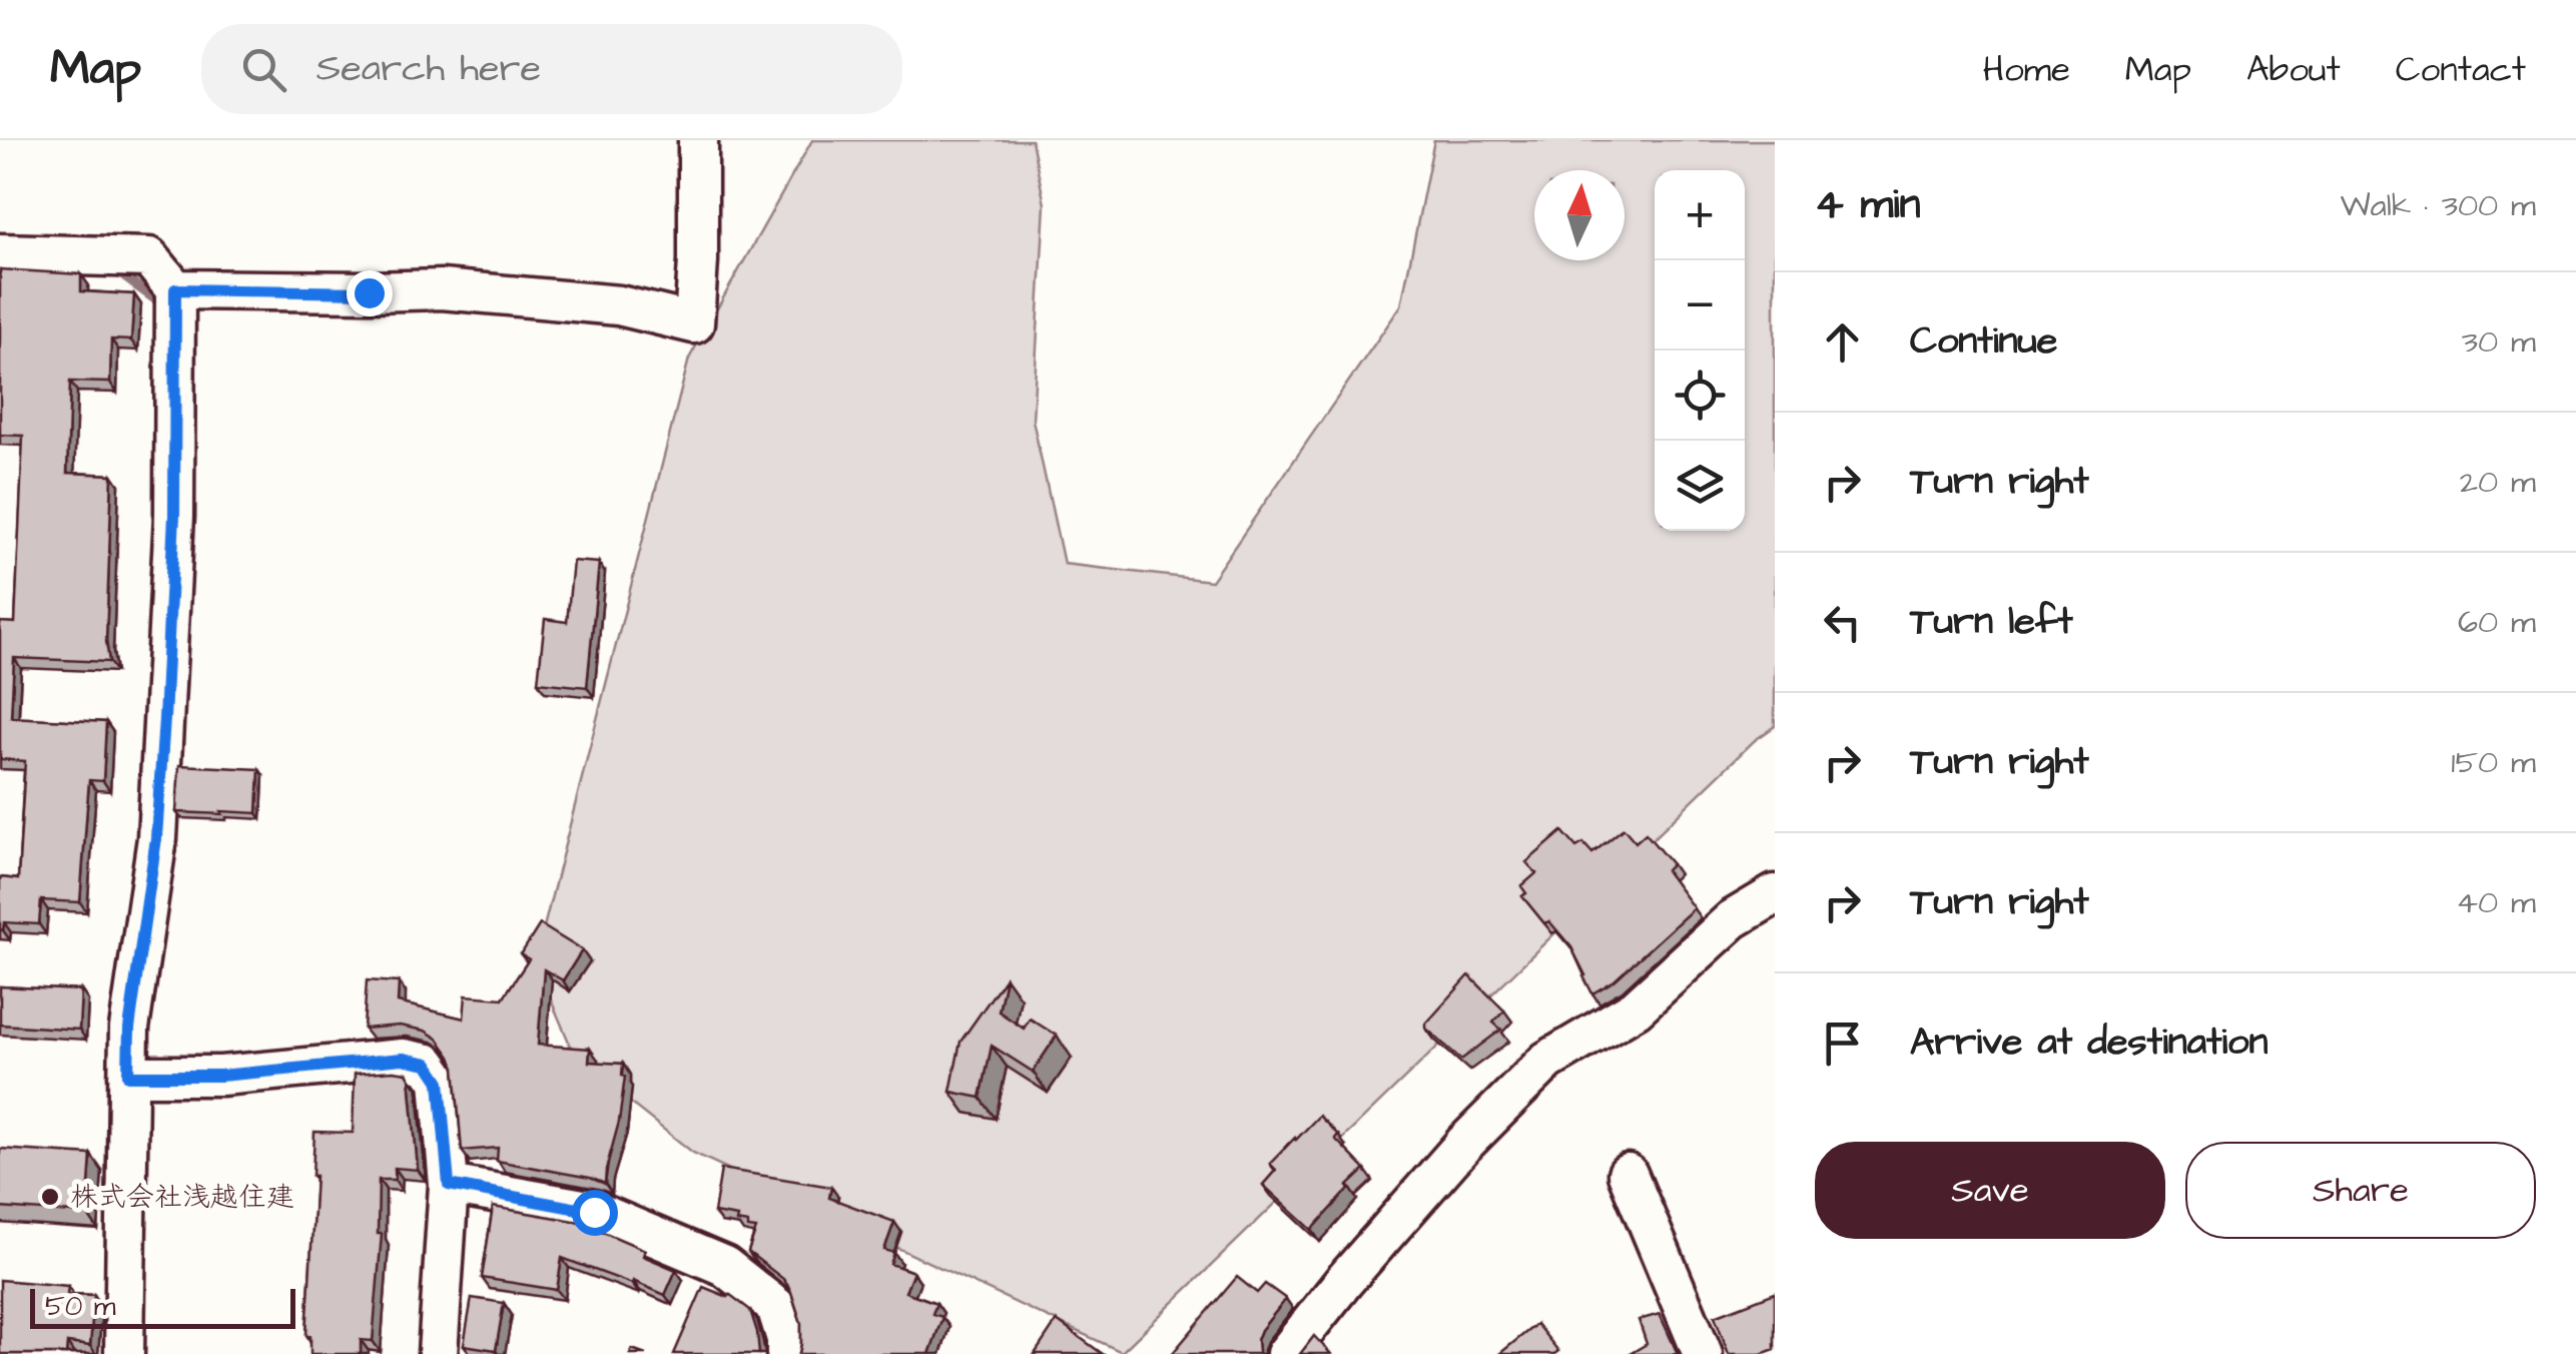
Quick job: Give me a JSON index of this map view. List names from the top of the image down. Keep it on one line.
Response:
{"places":["株式会社浅越住建"],"scale_bar":"50 m","north":"top","page":{"header":"Map","search":"Search here","nav":["Home","Map","About","Contact"],"heading":["4 min","Walk · 300 m"],"map_buttons":["+","−"],"list":[["Continue","30 m"],["Turn right","20 m"],["Turn left","60 m"],["Turn right","150 m"],["Turn right","40 m"],"Arrive at destination"],"buttons":["Save","Share"],"scale":"50 m"}}
